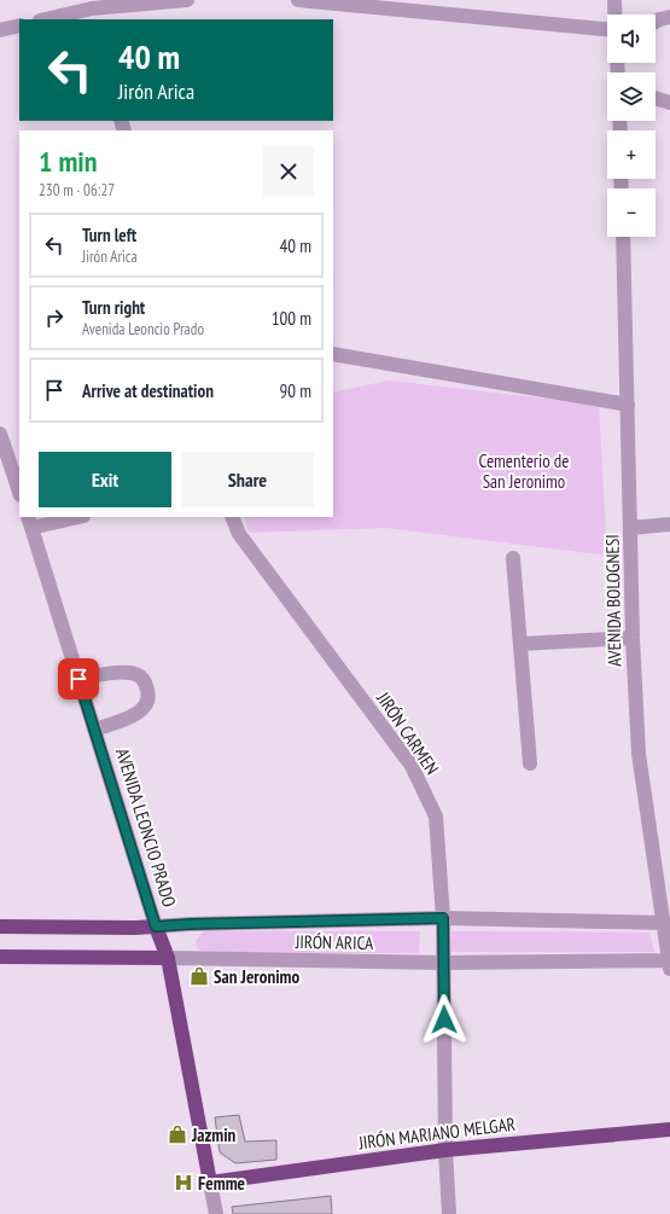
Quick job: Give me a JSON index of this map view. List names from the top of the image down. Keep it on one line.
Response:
{"streets":{"highway":["AVENIDA LEONCIO PRADO","JIRÓN ARICA","JIRÓN MARIANO MELGAR"],"street":["AVENIDA BOLOGNESI","JIRÓN CARMEN"]},"crossings":[["AVENIDA BOLOGNESI","JIRÓN ARICA"],["JIRÓN CARMEN","JIRÓN ARICA"],["JIRÓN CARMEN","JIRÓN MARIANO MELGAR"],["AVENIDA LEONCIO PRADO","JIRÓN ARICA"],["AVENIDA LEONCIO PRADO","JIRÓN MARIANO MELGAR"]],"parks":["Cementerio de San Jeronimo"],"places":{"shop":["San Jeronimo","Jazmin"],"hospital":["Femme"]},"page":{"map_buttons":["+","−"],"turn":["40 m","Jirón Arica"],"heading":["1 min","230 m · 06:27"],"list":[{"name":"Turn left","note":"Jirón Arica","value":"40 m"},{"name":"Turn right","note":"Avenida Leoncio Prado","value":"100 m"},{"name":"Arrive at destination","value":"90 m"}],"buttons":["Exit","Share"]}}
